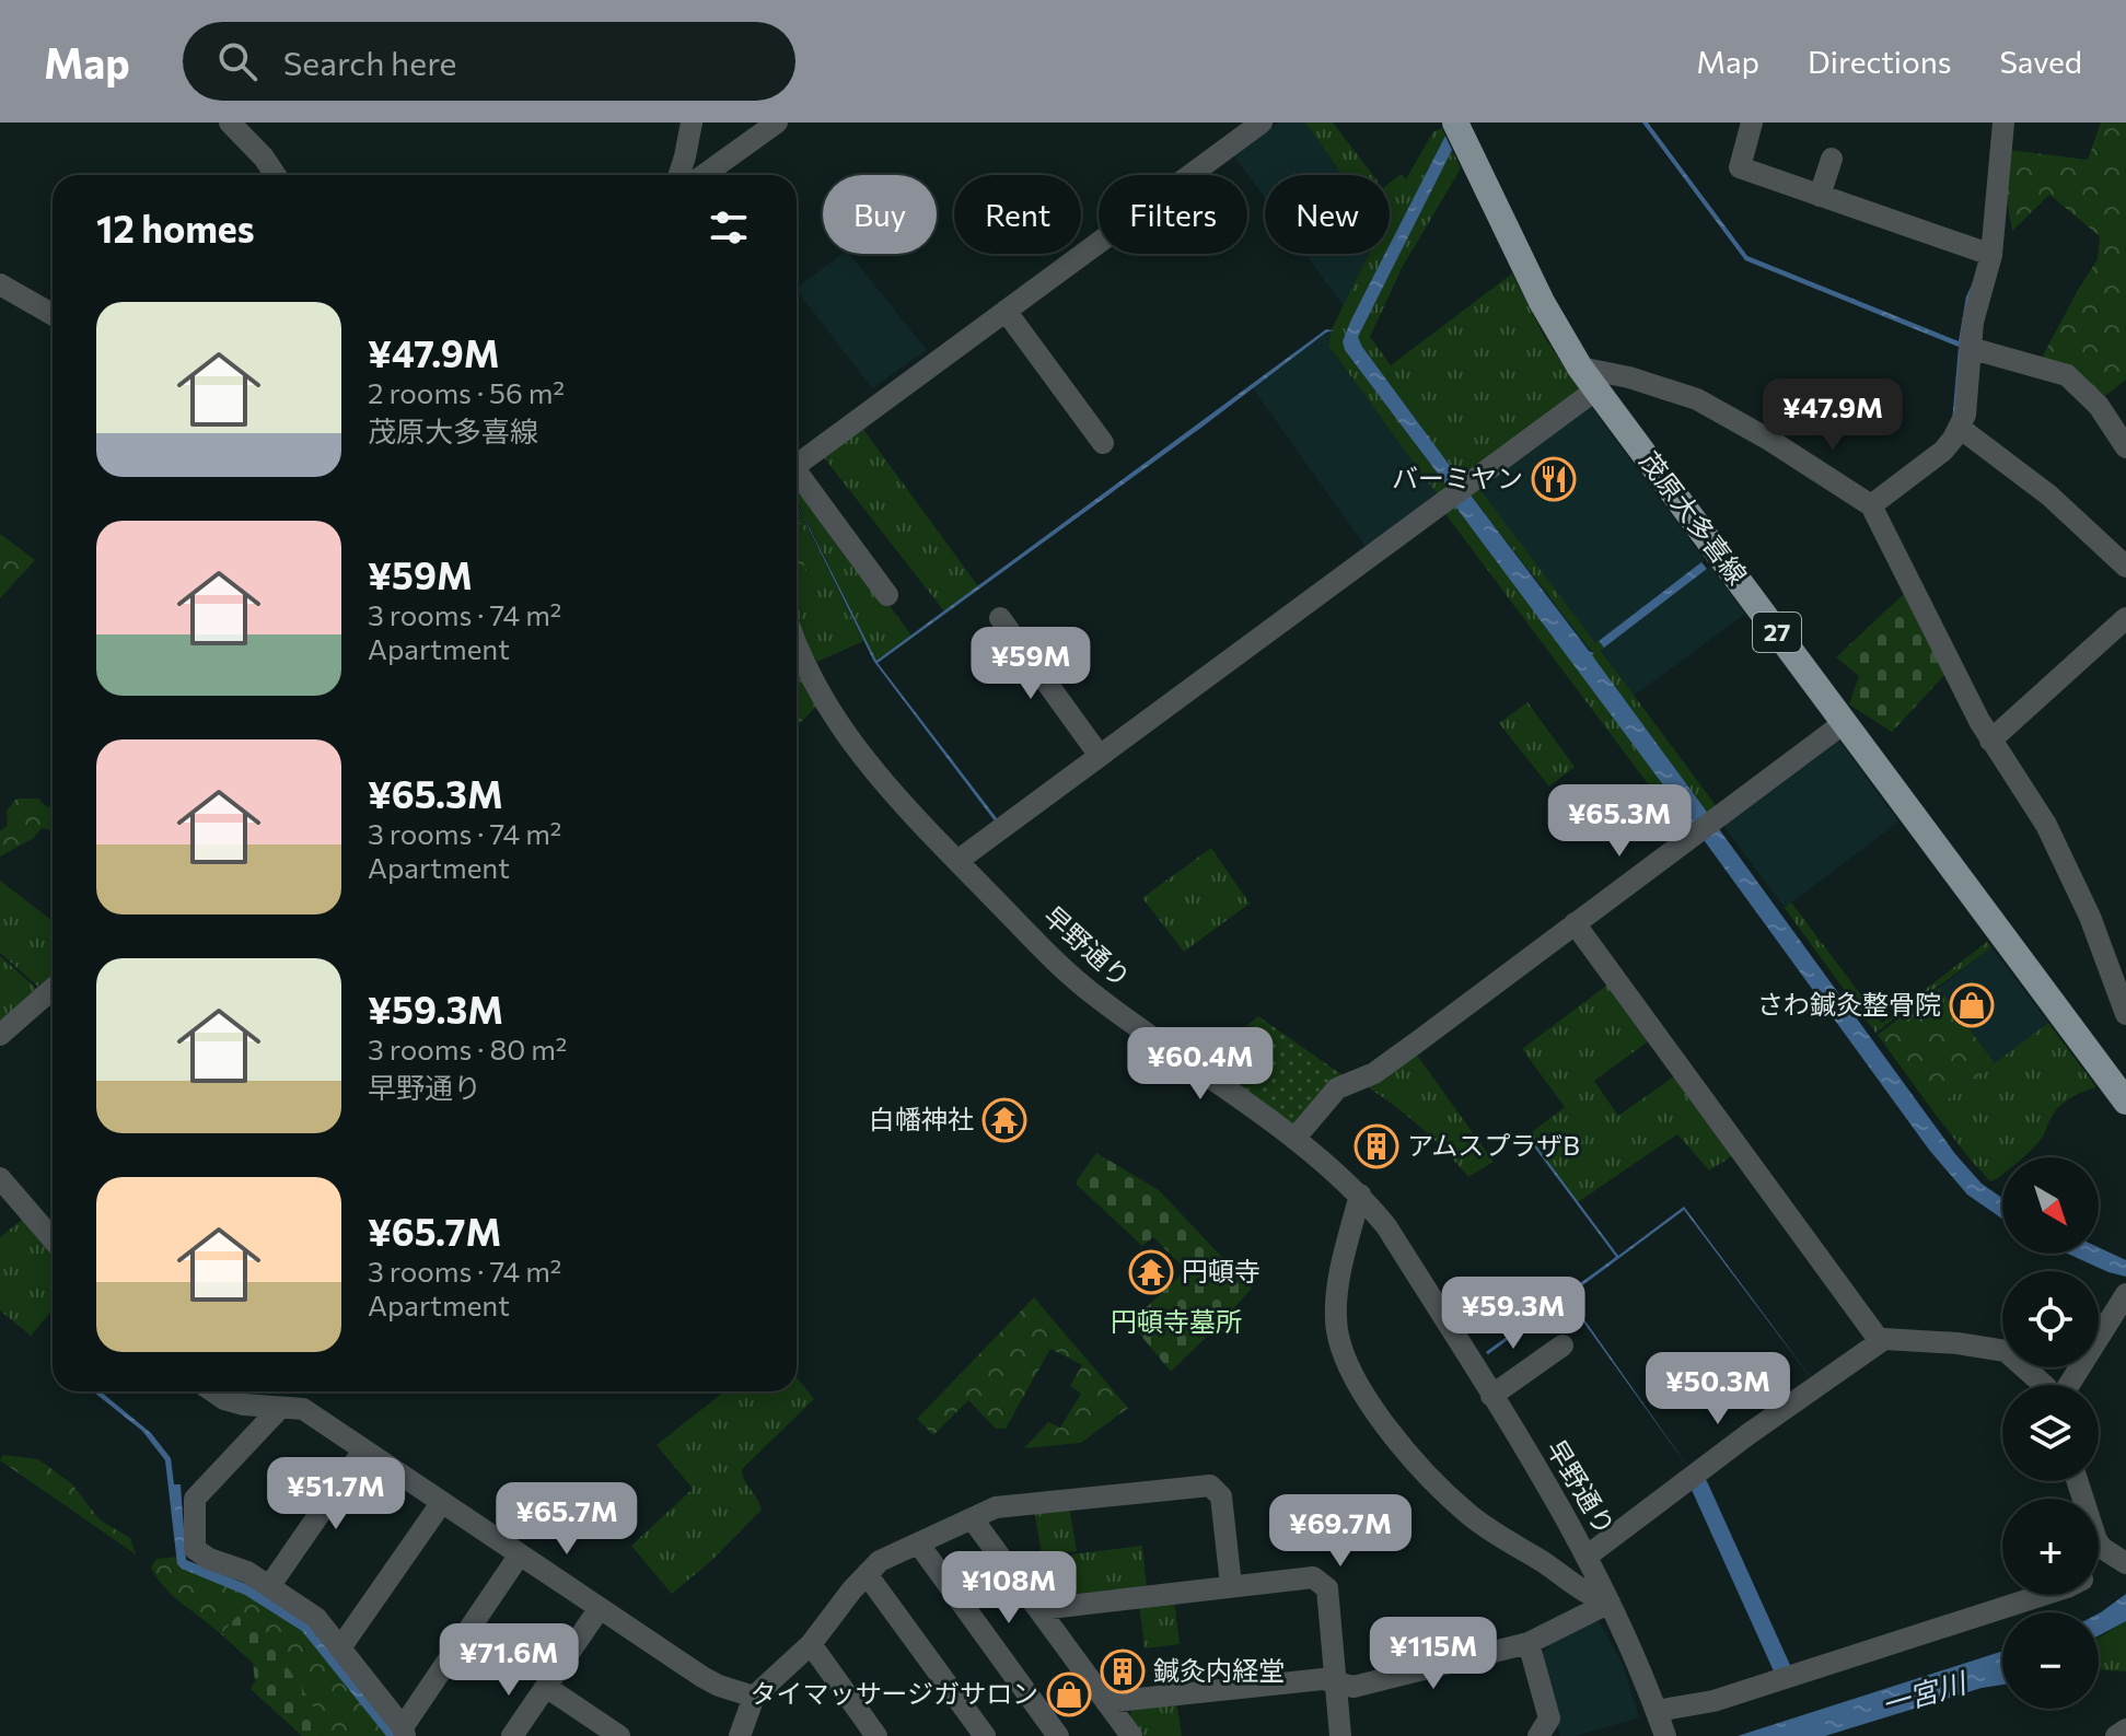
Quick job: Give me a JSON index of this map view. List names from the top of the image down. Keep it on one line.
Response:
{"streets":{"main road":["茂原大多喜線","27"],"street":["早野通り"]},"water":["一宮川"],"parks":["円頓寺墓所"],"places":{"restaurant":["バーミヤン"],"shop":["さわ鍼灸整骨院","タイマッサージガサロン"],"temple":["白幡神社","円頓寺"],"building":["アムスプラザB","鍼灸内経堂"]},"north":"bottom right","page":{"header":"Map","search":"Search here","nav":["Map","Directions","Saved"],"chip":["Buy","Rent","Filters","New"],"heading":"12 homes","list":[{"name":"¥47.9M","note":"2 rooms · 56 m² · 茂原大多喜線"},{"name":"¥59M","note":"3 rooms · 74 m² · Apartment"},{"name":"¥65.3M","note":"3 rooms · 74 m² · Apartment"},{"name":"¥59.3M","note":"3 rooms · 80 m² · 早野通り"},{"name":"¥65.7M","note":"3 rooms · 74 m² · Apartment"}],"price":["¥47.9M","¥59M","¥65.3M","¥60.4M","¥59.3M","¥50.3M","¥51.7M","¥65.7M","¥69.7M","¥108M","¥115M","¥71.6M"],"map_buttons":["+","−"]}}
